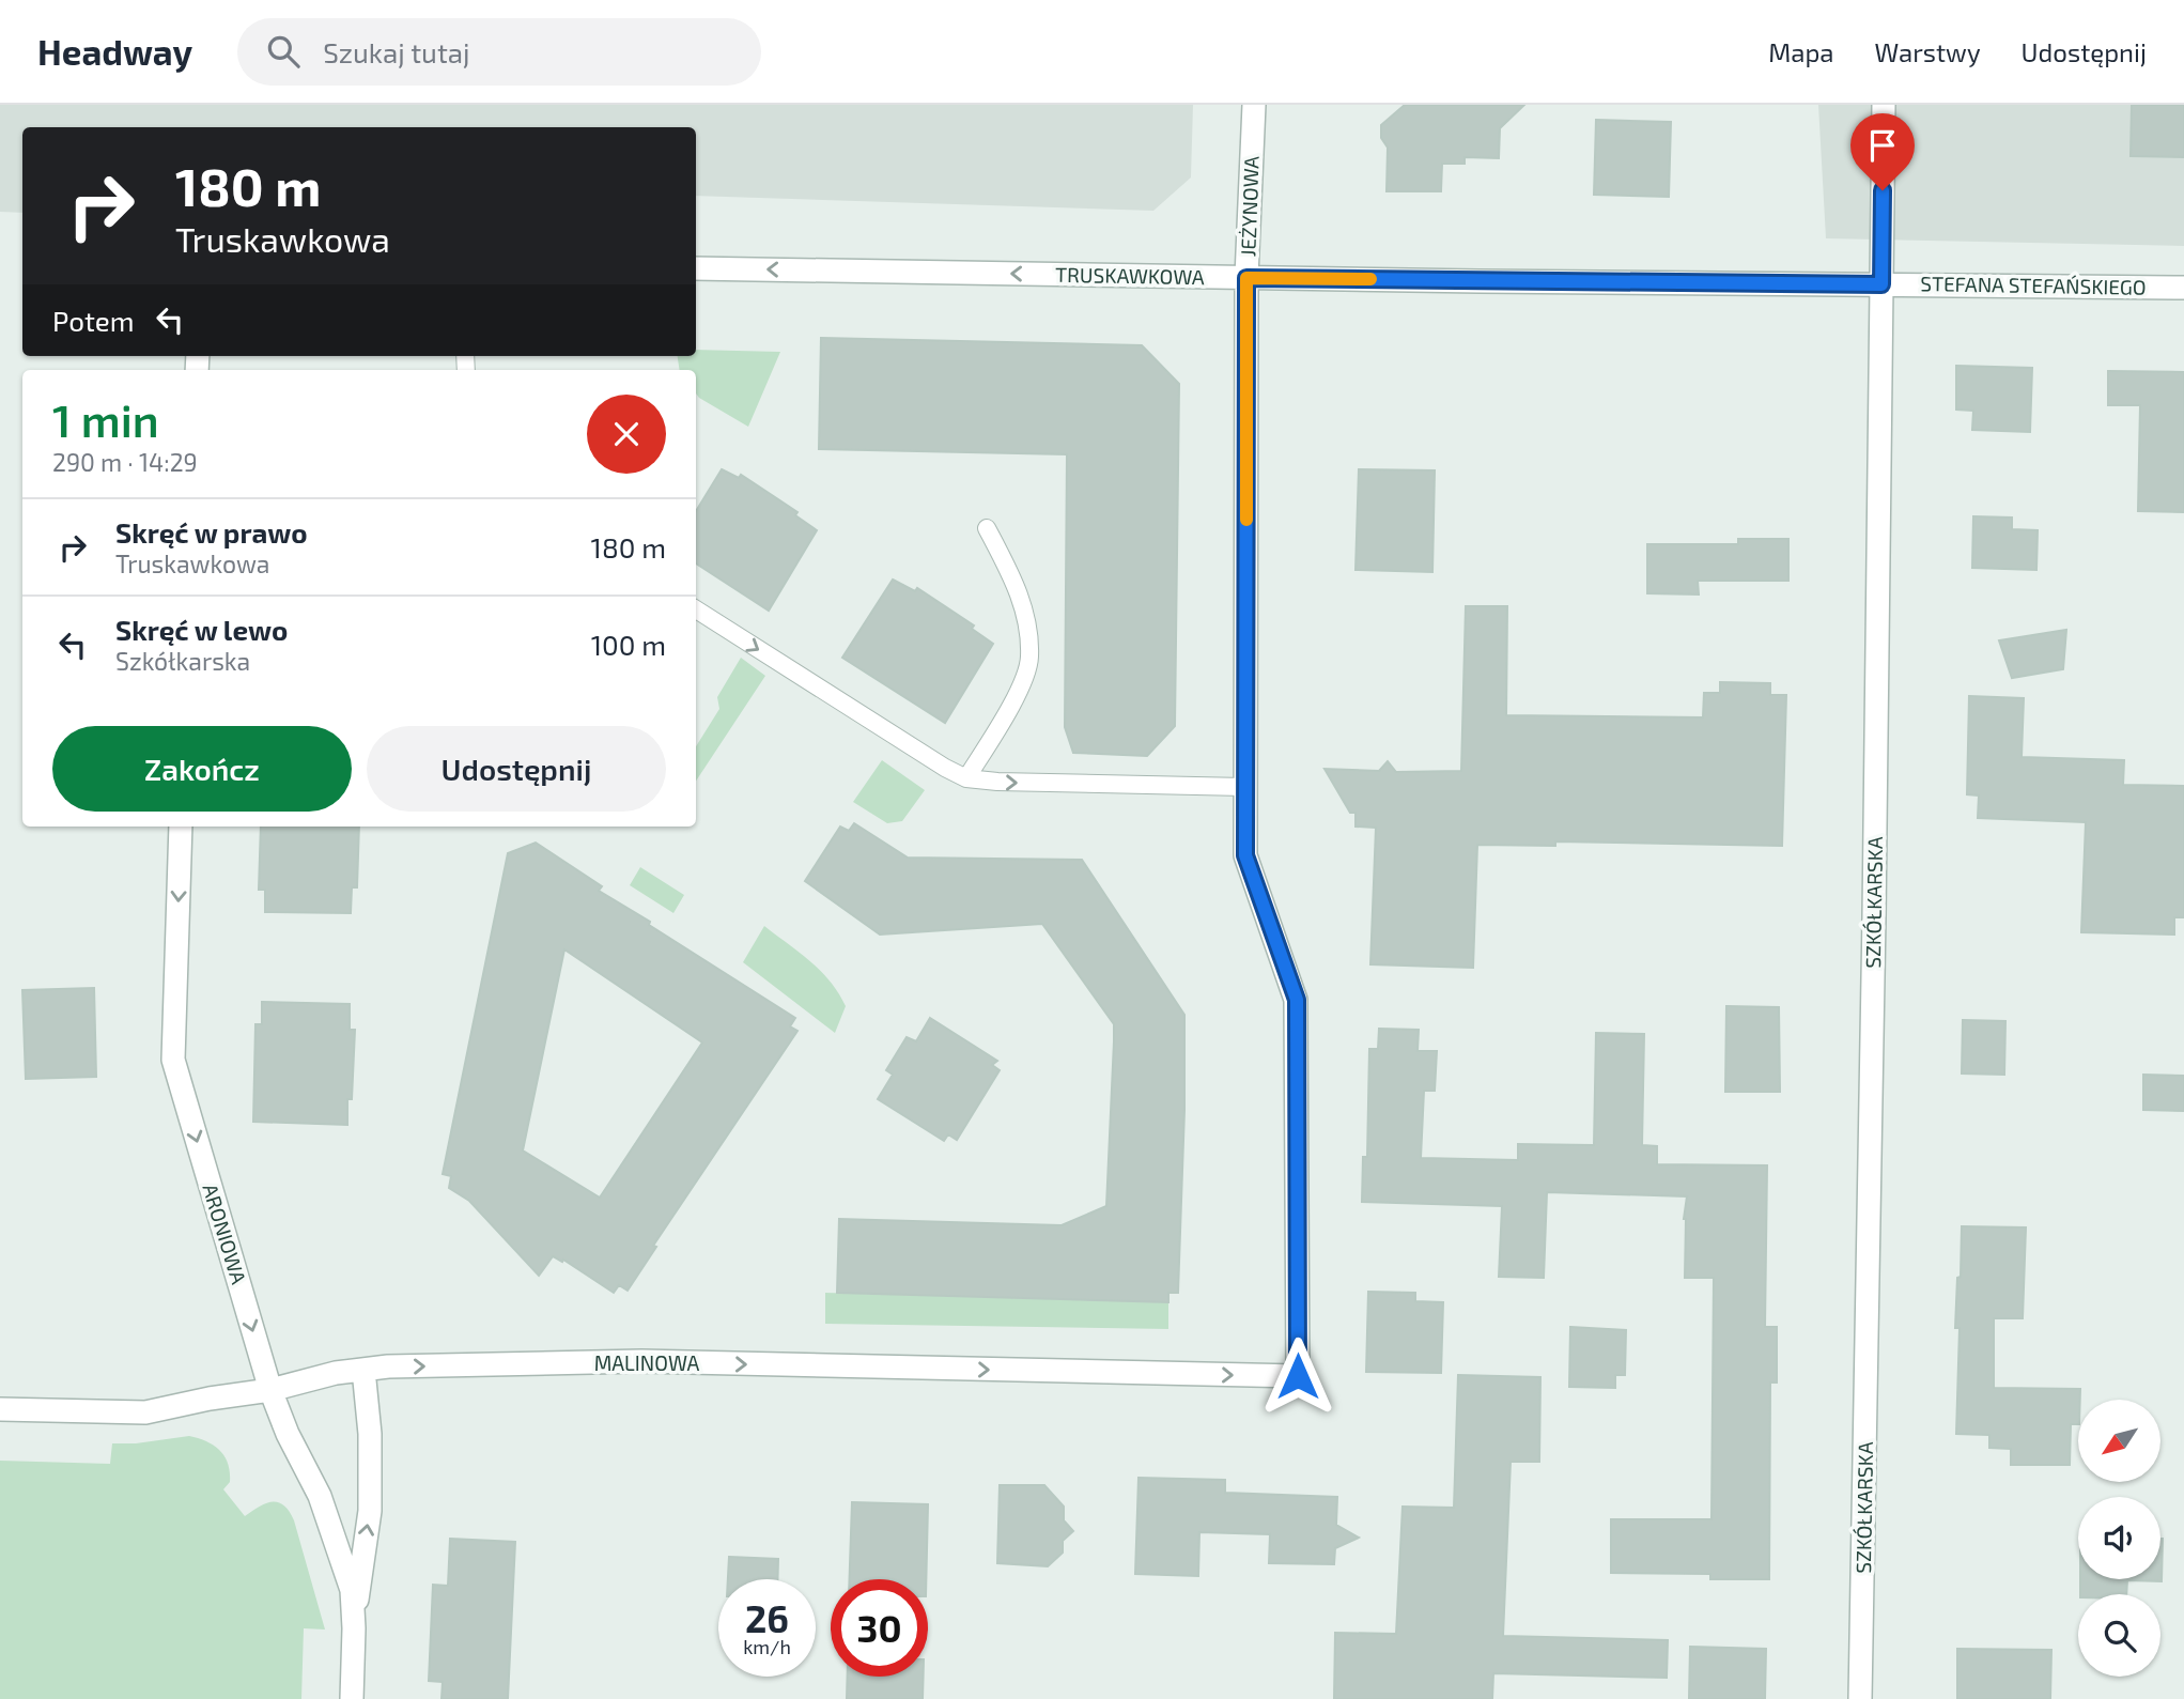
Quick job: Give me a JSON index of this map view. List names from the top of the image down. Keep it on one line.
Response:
{"streets":{"street":["JEŻYNOWA","TRUSKAWKOWA","STEFANA STEFAŃSKIEGO","SZKÓŁKARSKA","ARONIOWA","MALINOWA"]},"crossings":[["JEŻYNOWA","TRUSKAWKOWA"],["JEŻYNOWA","MALINOWA"],["TRUSKAWKOWA","STEFANA STEFAŃSKIEGO"],["TRUSKAWKOWA","SZKÓŁKARSKA"],["STEFANA STEFAŃSKIEGO","SZKÓŁKARSKA"],["ARONIOWA","MALINOWA"]],"one_way":["TRUSKAWKOWA","MALINOWA"],"north":"bottom left","page":{"header":"Headway","search":"Szukaj tutaj","nav":["Mapa","Warstwy","Udostępnij"],"turn":["180 m","Truskawkowa"],"then":"Potem","heading":["1 min","290 m · 14:29"],"list":[{"name":"Skręć w prawo","note":"Truskawkowa","value":"180 m"},{"name":"Skręć w lewo","note":"Szkółkarska","value":"100 m"}],"buttons":["Zakończ","Udostępnij"],"speed":"26 km/h","limit":"30"}}
